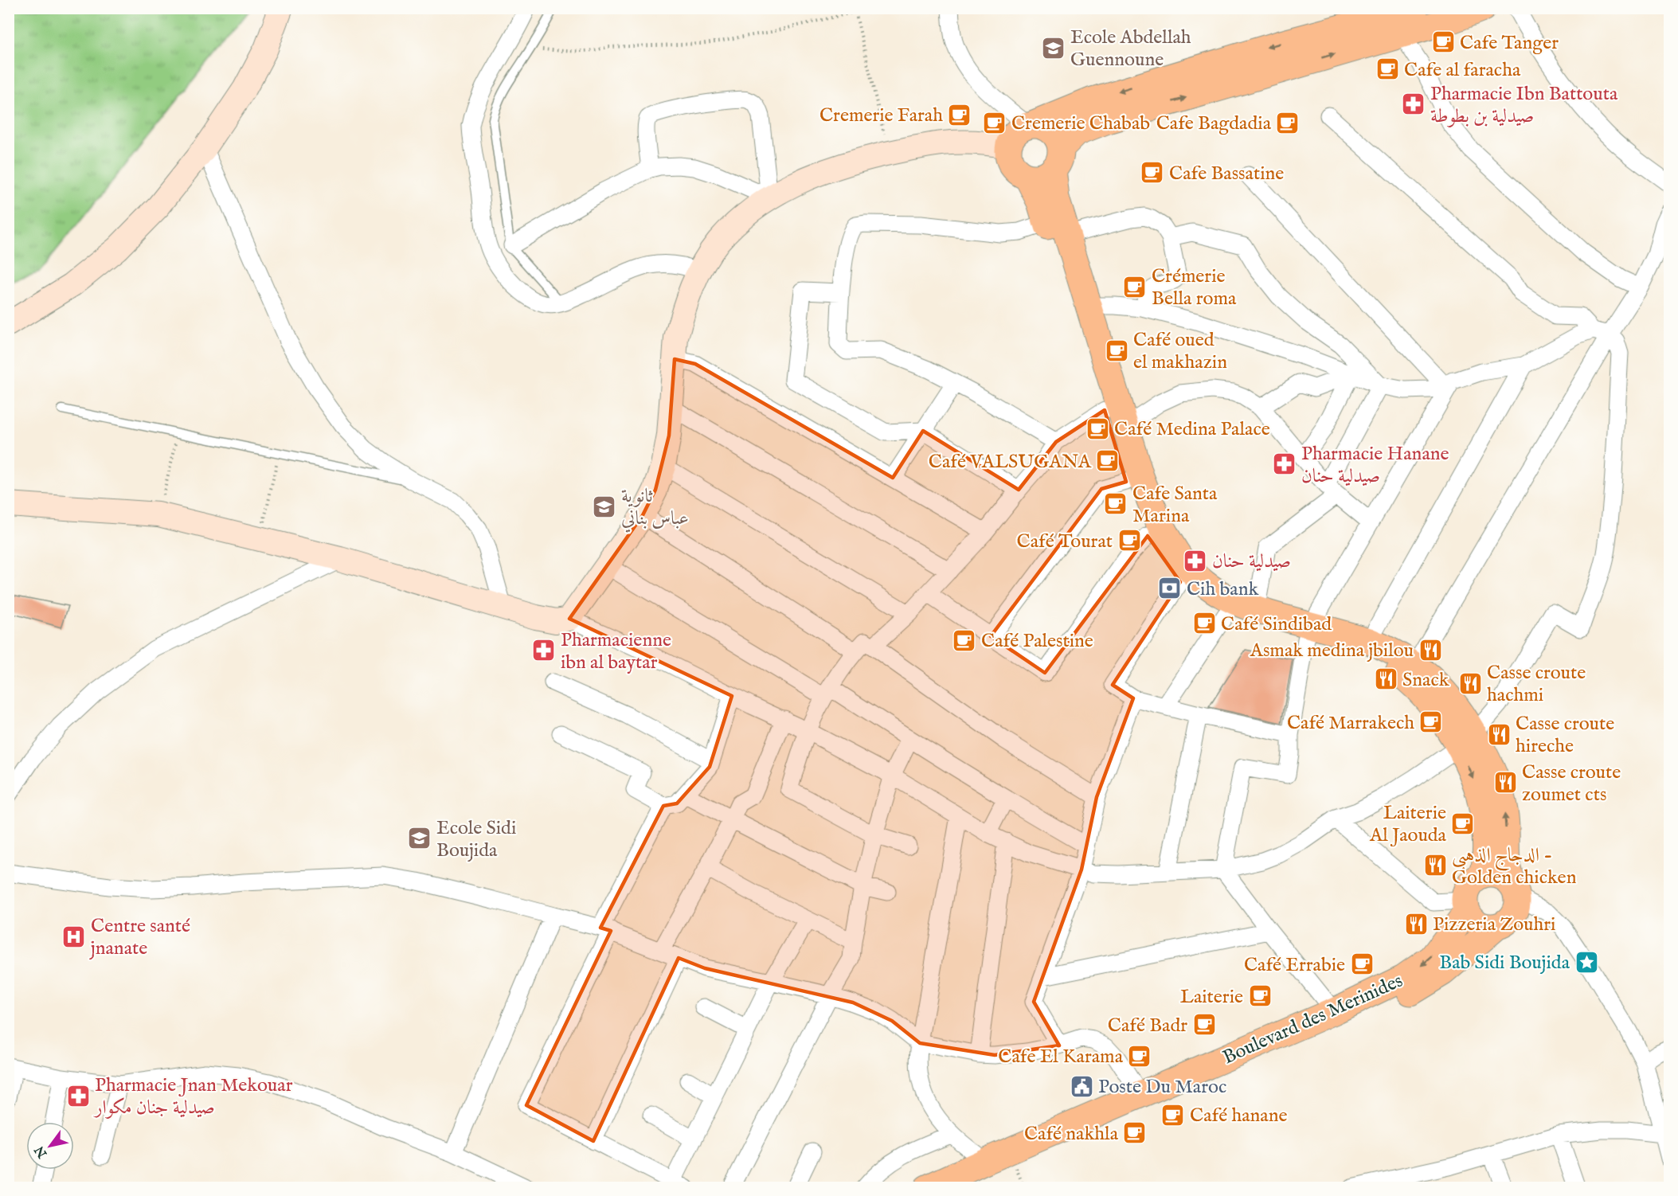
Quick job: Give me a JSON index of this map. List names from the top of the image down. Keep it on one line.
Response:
{"streets":{"main road":["Boulevard des Merinides"]},"places":{"cafe":["Cafe Tanger","Cafe al faracha","Cremerie Farah","Cremerie Chabab","Cafe Bagdadia","Cafe Bassatine","Crémerie Bella roma","Café oued el makhazin","Café Medina Palace","Café VALSUGANA","Cafe Santa Marina","Café Tourat","Café Sindibad","Café Palestine","Café Marrakech","Laiterie Al Jaouda","Café Errabie","Laiterie","Café Badr","Cafe El Karama","Café hanane","Café nakhla"],"school or university":["Ecole Abdellah Guennoune","ثانوية عباس بناني","Ecole Sidi Boujida"],"pharmacy":["Pharmacie Ibn Battouta صيدلية بن بطوطة","Pharmacie Hanane صيدلية حنان","صيدلية حنان","Pharmacienne ibn al baytar","Pharmacie Jnan Mekouar صيدلية جنان مكوار"],"bank":["Cih bank"],"restaurant":["Asmak medina jbilou","Snack","Casse croute hachmi","Casse croute hireche","Casse croute zoumet cts","الدجاج الذهبي - Golden chicken","Pizzeria Zouhri"],"hospital":["Centre santé jnanate"],"place":["Bab Sidi Boujida"],"public building":["Poste Du Maroc"]},"north":"bottom left"}
